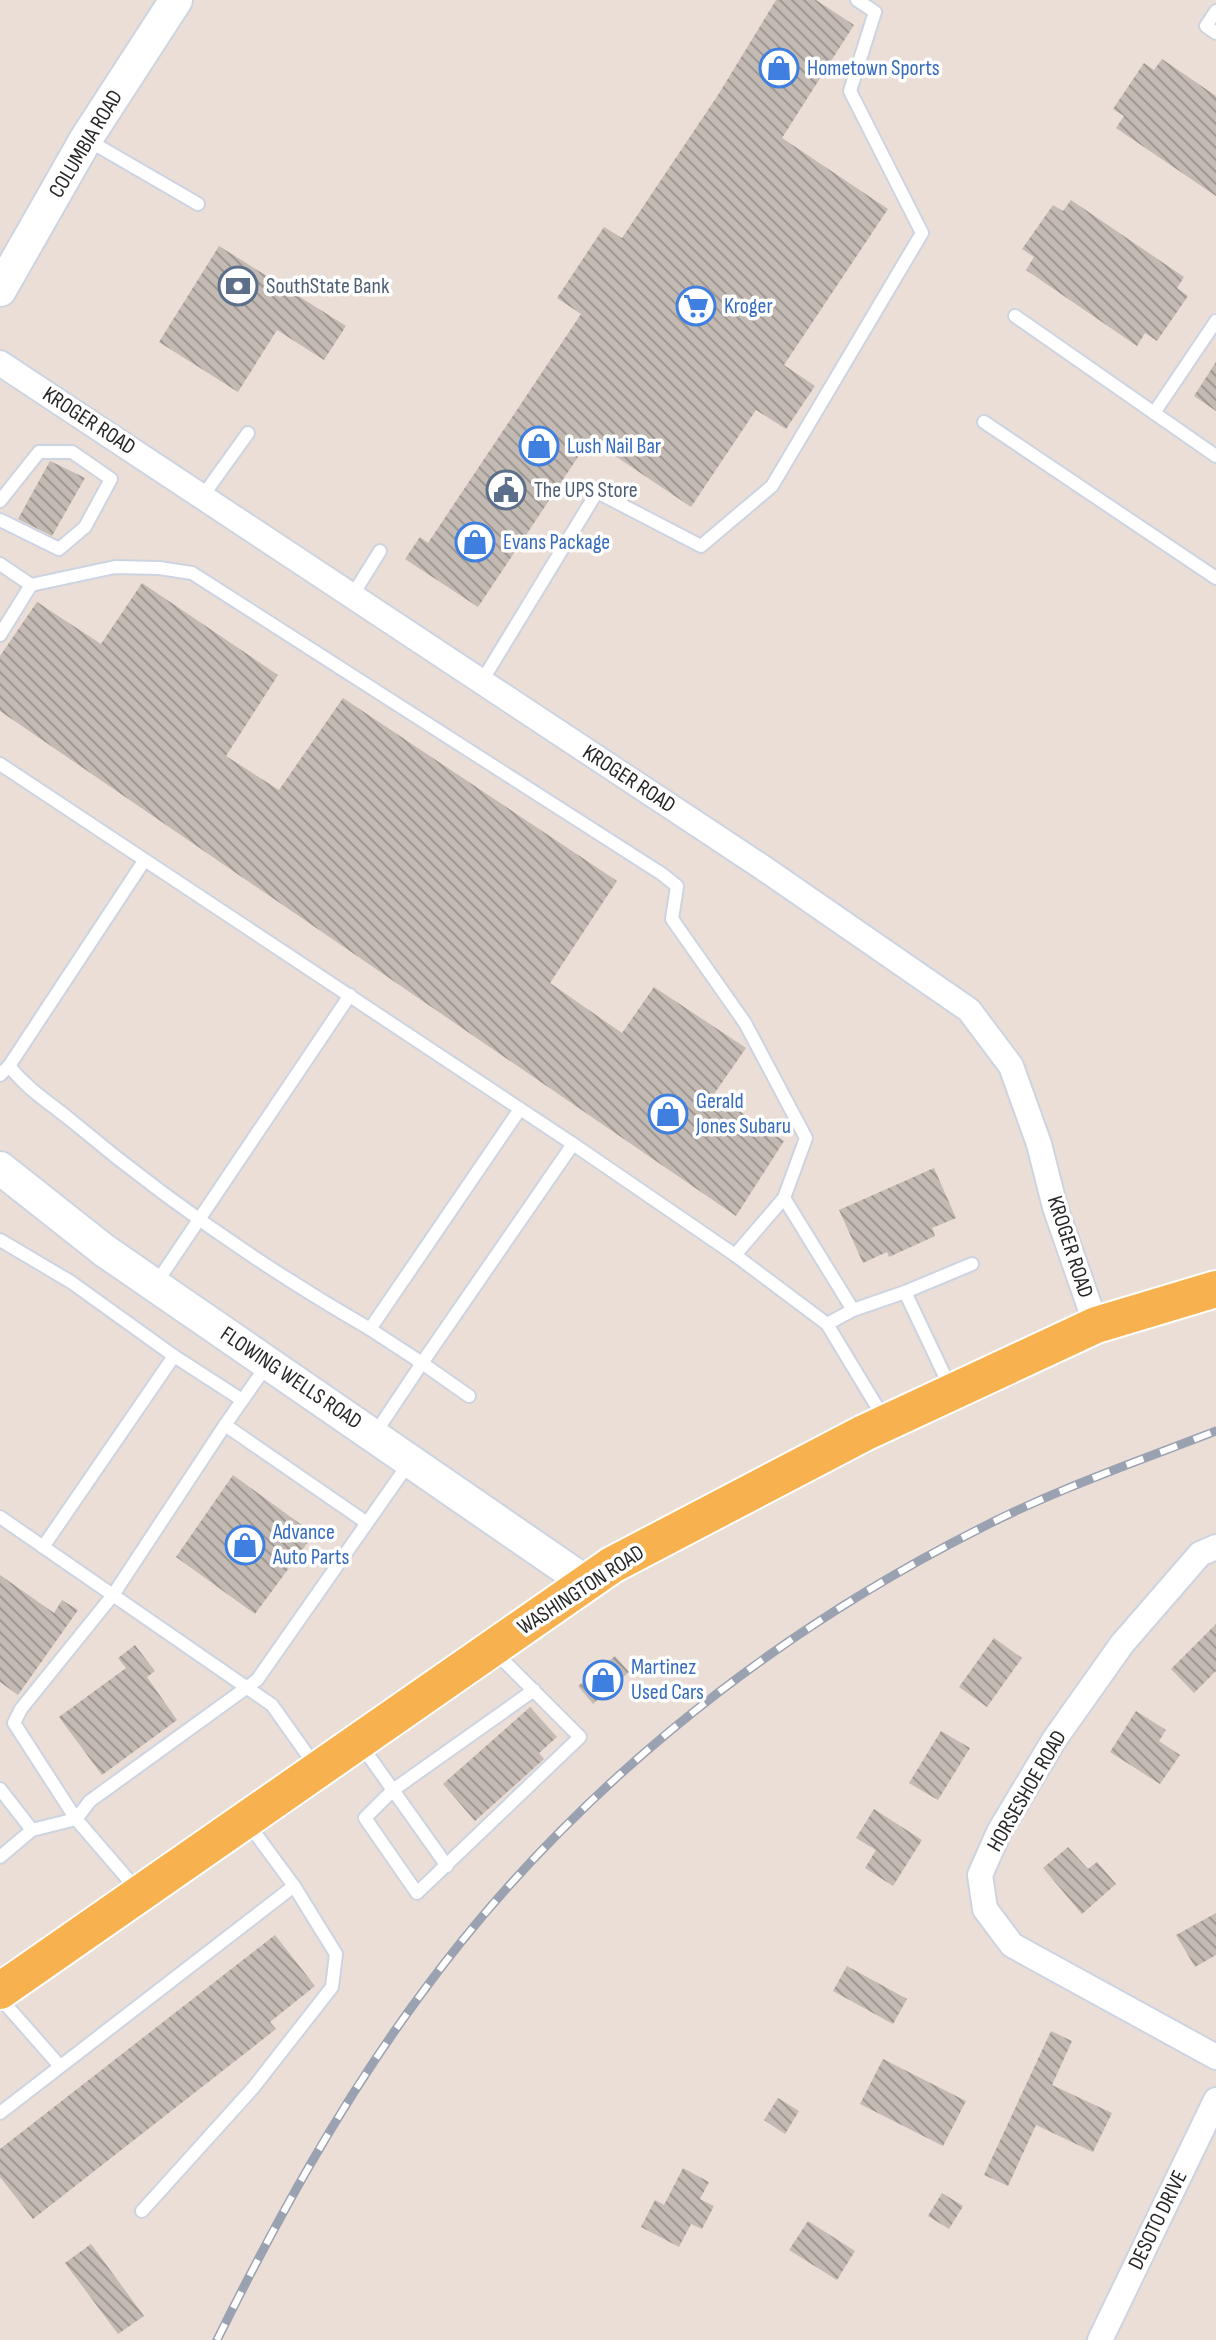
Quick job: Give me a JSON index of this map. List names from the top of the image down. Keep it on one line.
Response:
{"streets":{"main road":["COLUMBIA ROAD","FLOWING WELLS ROAD","WASHINGTON ROAD"],"street":["KROGER ROAD","HORSESHOE ROAD","DESOTO DRIVE"]},"crossings":[["KROGER ROAD","WASHINGTON ROAD"],["FLOWING WELLS ROAD","WASHINGTON ROAD"]],"places":{"shop":["Hometown Sports","Lush Nail Bar","Evans Package","Gerald Jones Subaru","Advance Auto Parts","Martinez Used Cars"],"bank":["SouthState Bank"],"supermarket":["Kroger"],"public building":["The UPS Store"]}}
